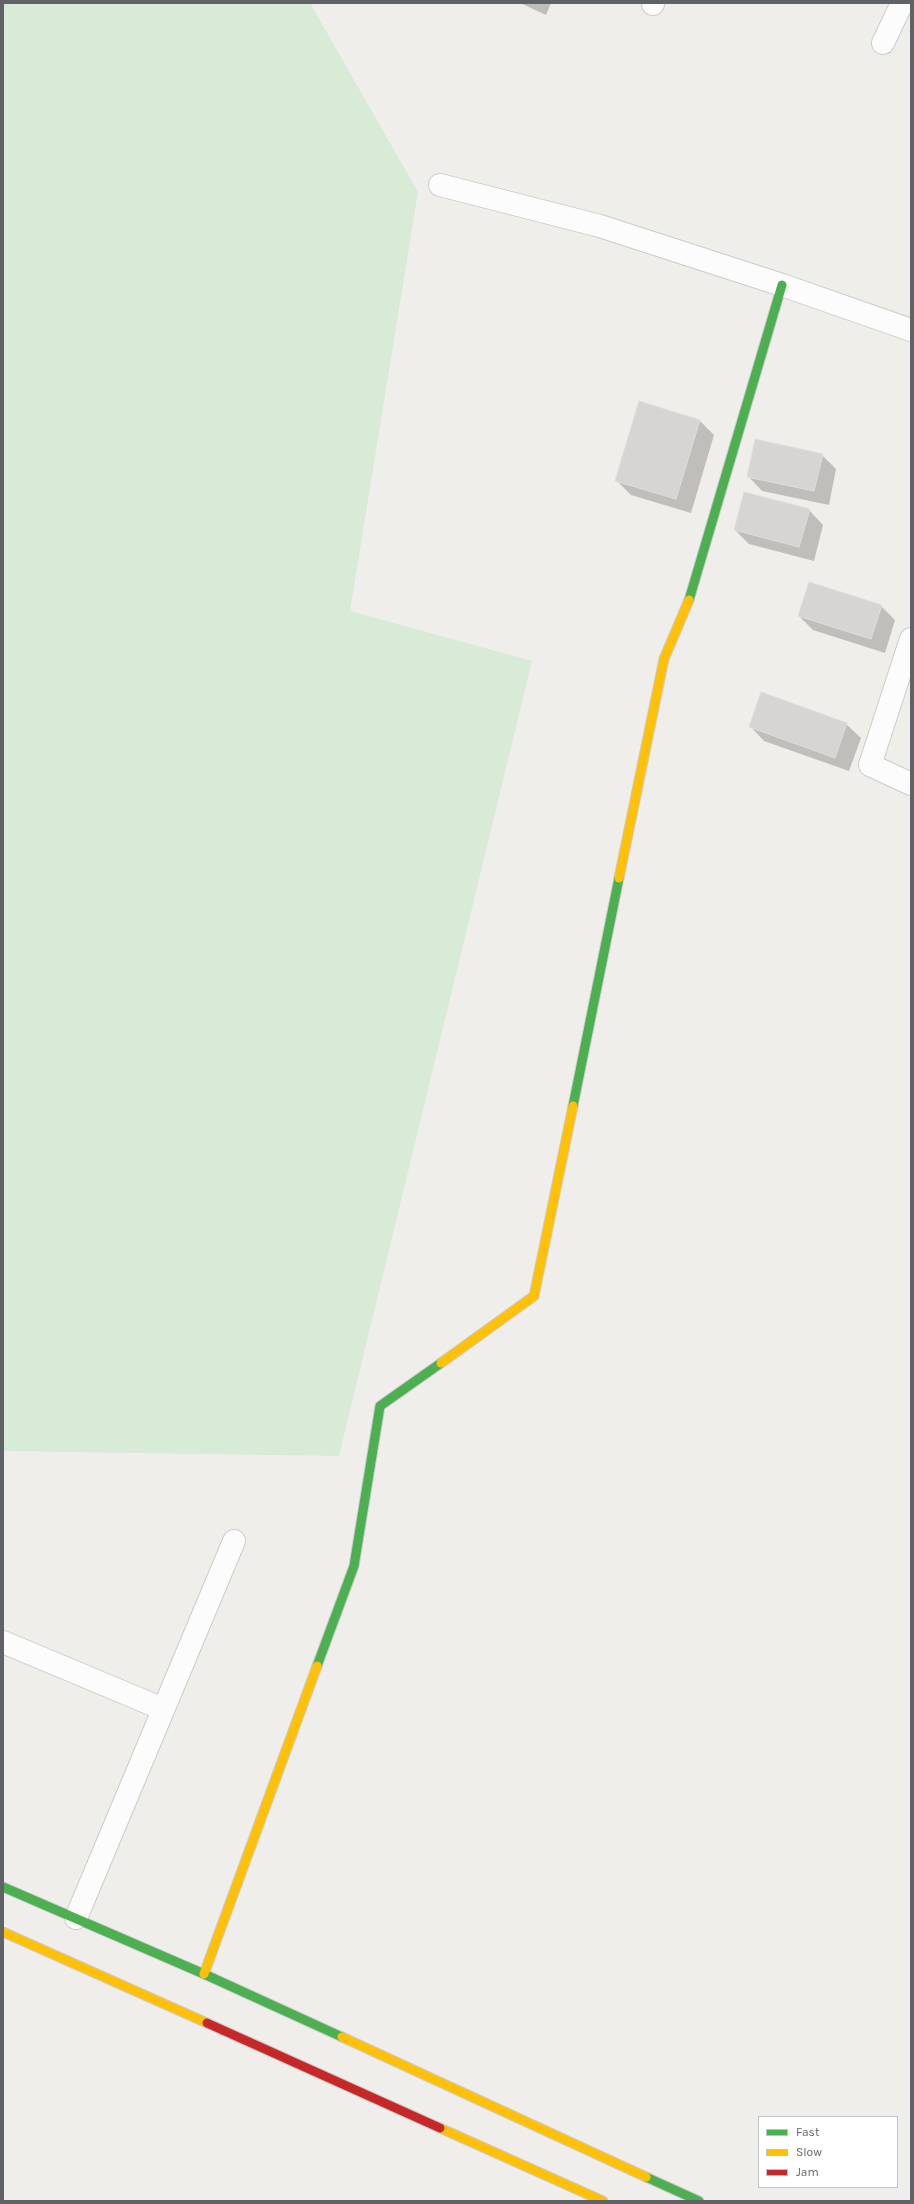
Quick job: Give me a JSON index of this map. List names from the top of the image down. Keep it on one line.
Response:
{"legend":["Fast","Slow","Jam"]}
